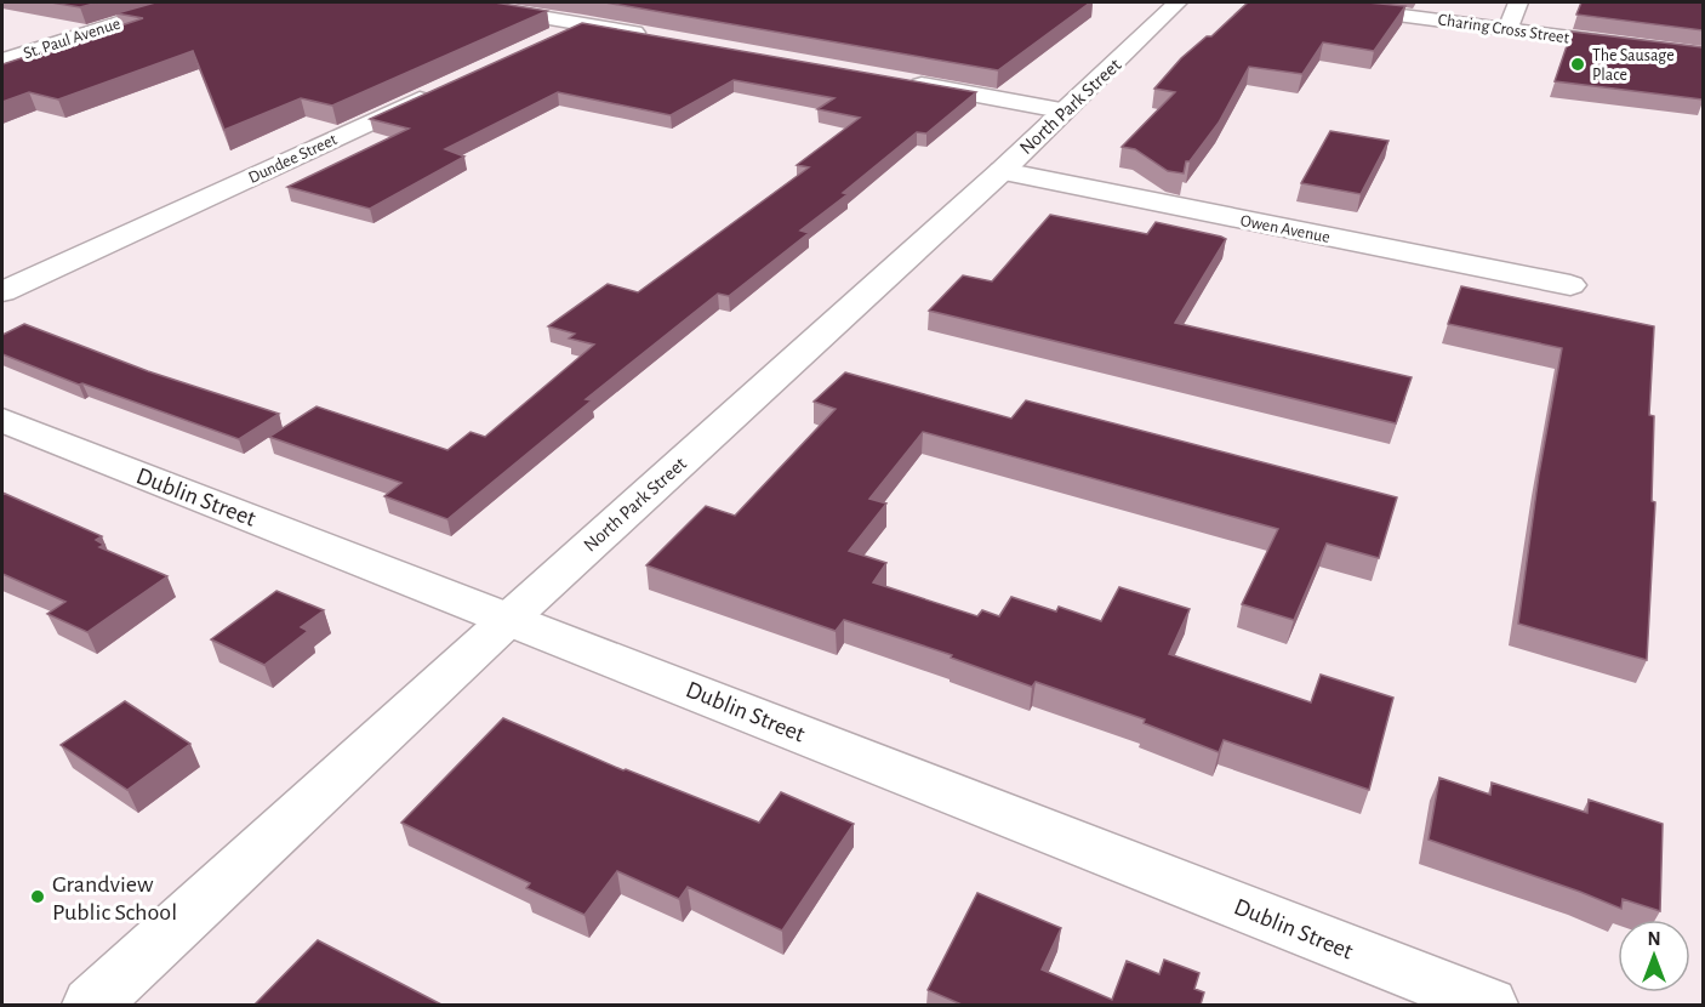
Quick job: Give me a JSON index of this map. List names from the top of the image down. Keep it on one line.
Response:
{"streets":{"street":["Charing Cross Street","St. Paul Avenue","North Park Street","Dundee Street","Owen Avenue","Dublin Street"]},"crossings":[["North Park Street","Owen Avenue"],["North Park Street","Dublin Street"]],"places":["The Sausage Place","Grandview Public School"],"north":"top"}
